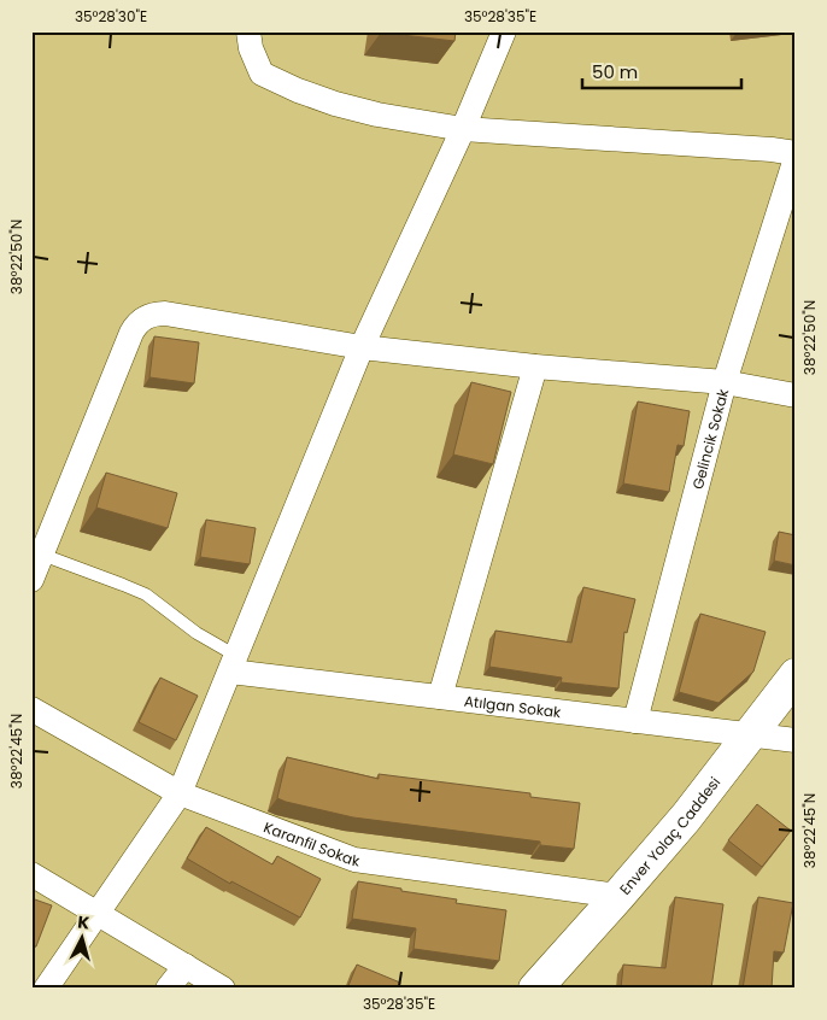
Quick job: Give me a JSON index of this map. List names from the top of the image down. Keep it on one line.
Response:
{"streets":{"street":["Gelincik Sokak","Atılgan Sokak","Enver Yolaç Caddesi","Karanfil Sokak"]},"crossings":[["Gelincik Sokak","Atılgan Sokak"],["Atılgan Sokak","Enver Yolaç Caddesi"],["Enver Yolaç Caddesi","Karanfil Sokak"]],"scale_bar":"50 m","north":"top","coordinates":["35°28'30\"E","35°28'35\"E","38°22'50\"N","38°22'45\"N"]}
